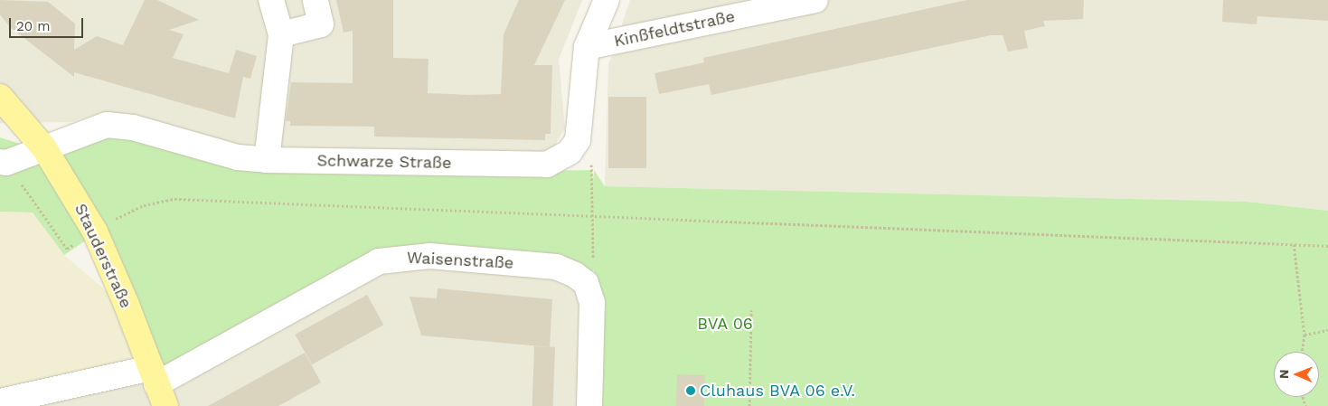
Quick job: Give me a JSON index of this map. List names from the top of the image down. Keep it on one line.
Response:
{"streets":{"main road":["Stauderstraße"],"street":["Kinßfeldtstraße","Schwarze Straße","Waisenstraße"]},"crossings":[["Schwarze Straße","Stauderstraße"],["Stauderstraße","Waisenstraße"]],"parks":["BVA 06"],"places":["Cluhaus BVA 06 e.V."],"scale_bar":"20 m","north":"left"}
